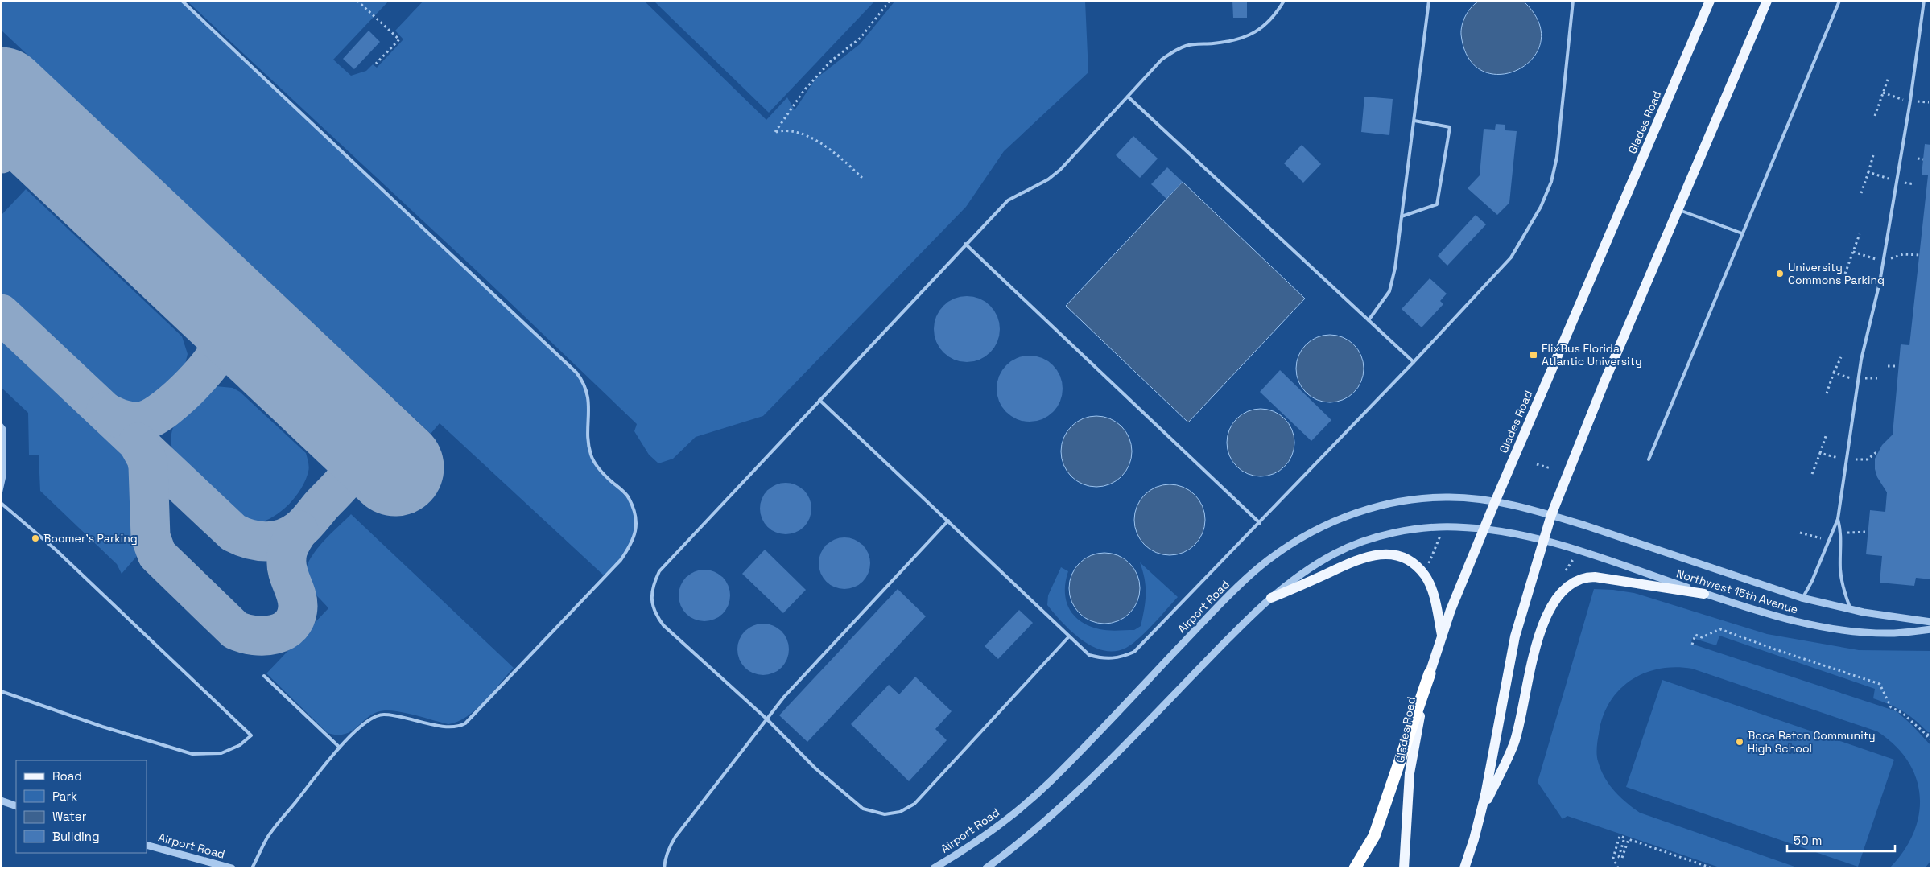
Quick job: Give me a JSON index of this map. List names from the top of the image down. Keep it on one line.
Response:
{"streets":{"main road":["Glades Road"],"street":["Northwest 15th Avenue","Airport Road"]},"crossings":[["Glades Road","Airport Road"],["Northwest 15th Avenue","Airport Road"]],"places":{"other":["University Commons Parking","Boomer's Parking","Boca Raton Community High School"],"transit":["FlixBus Florida Atlantic University"]},"legend":["Road","Park","Water","Building"],"scale_bar":"50 m"}
